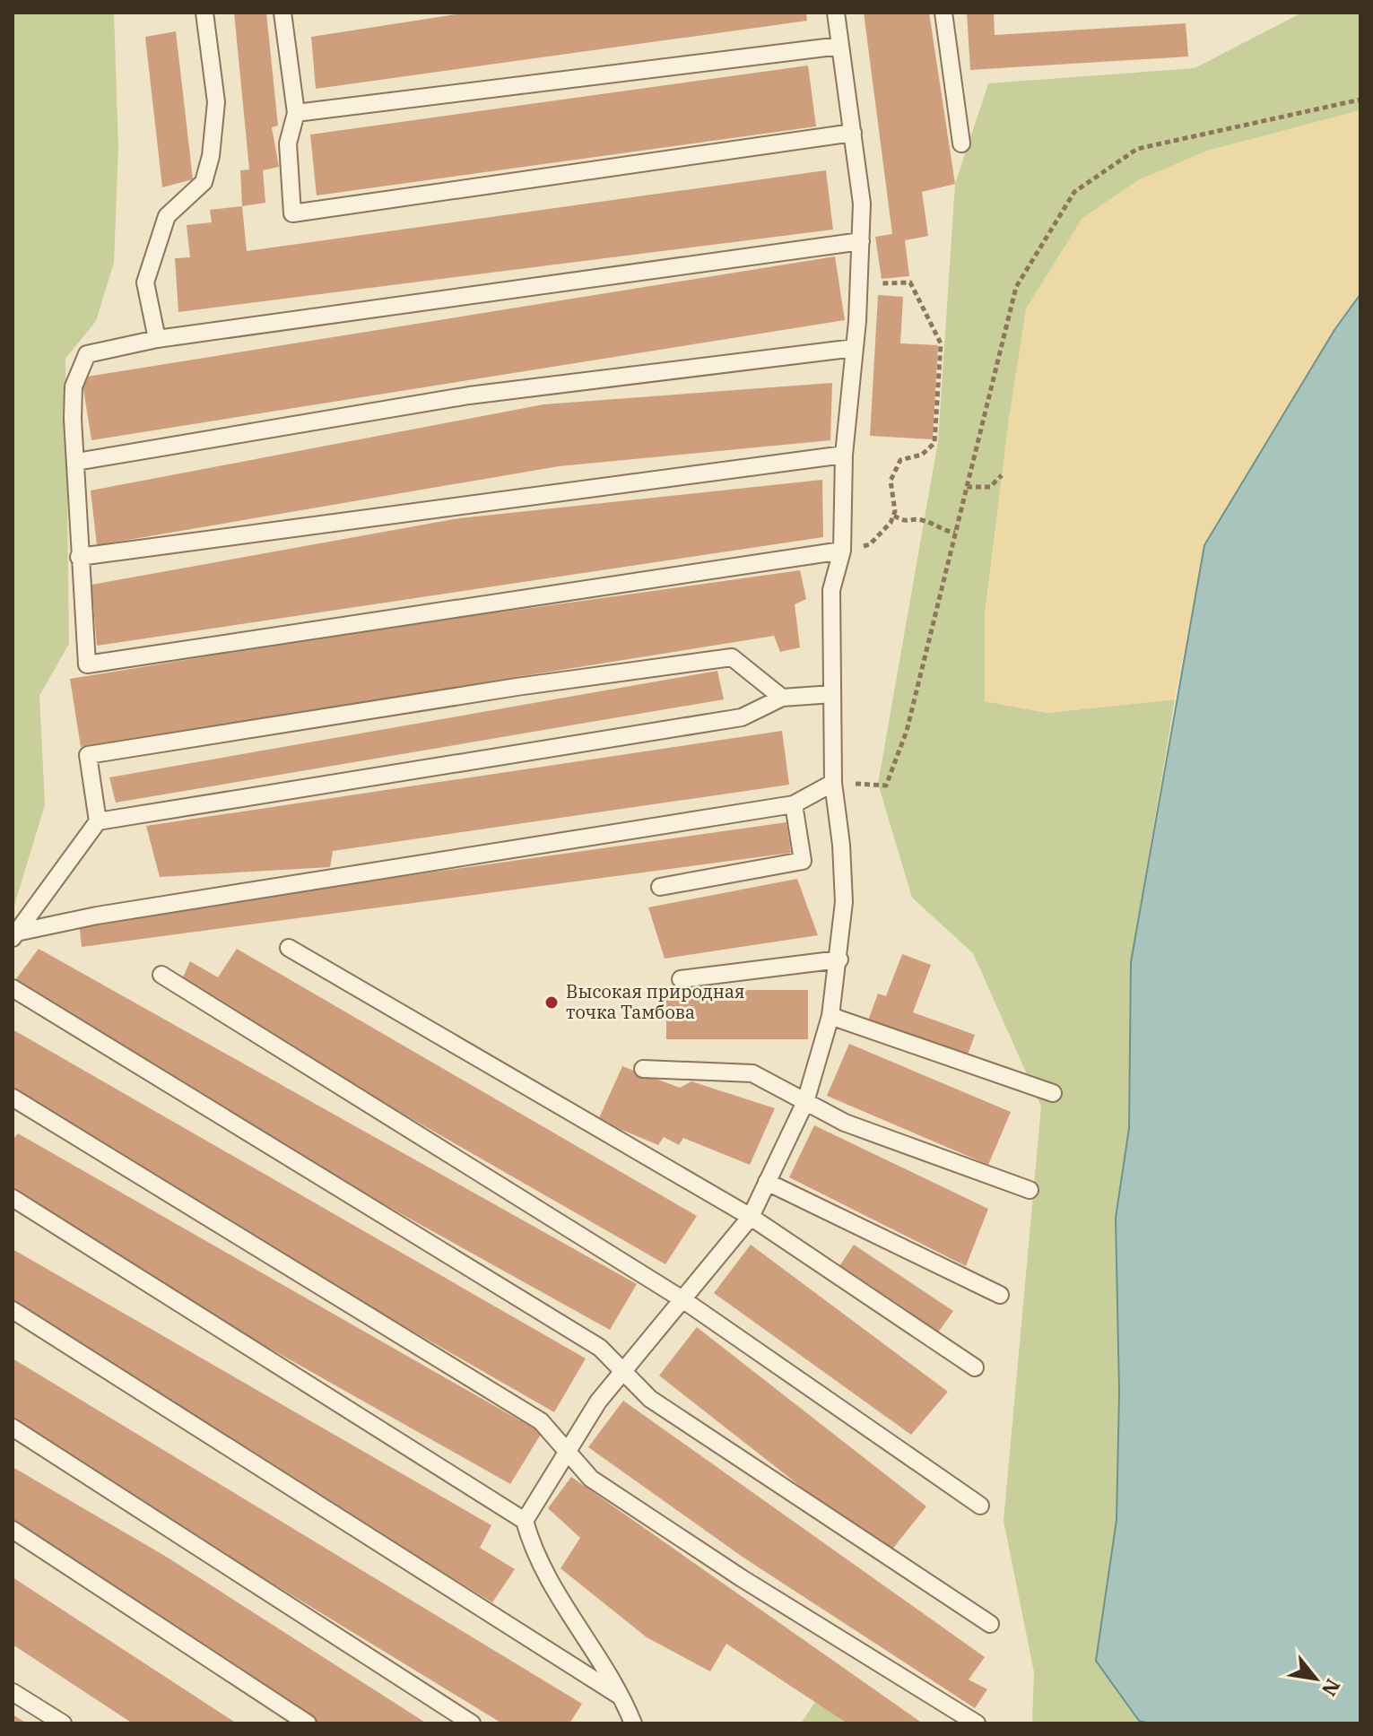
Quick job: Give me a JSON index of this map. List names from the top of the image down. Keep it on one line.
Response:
{"places":["Высокая природная точка Тамбова"],"north":"bottom right"}
